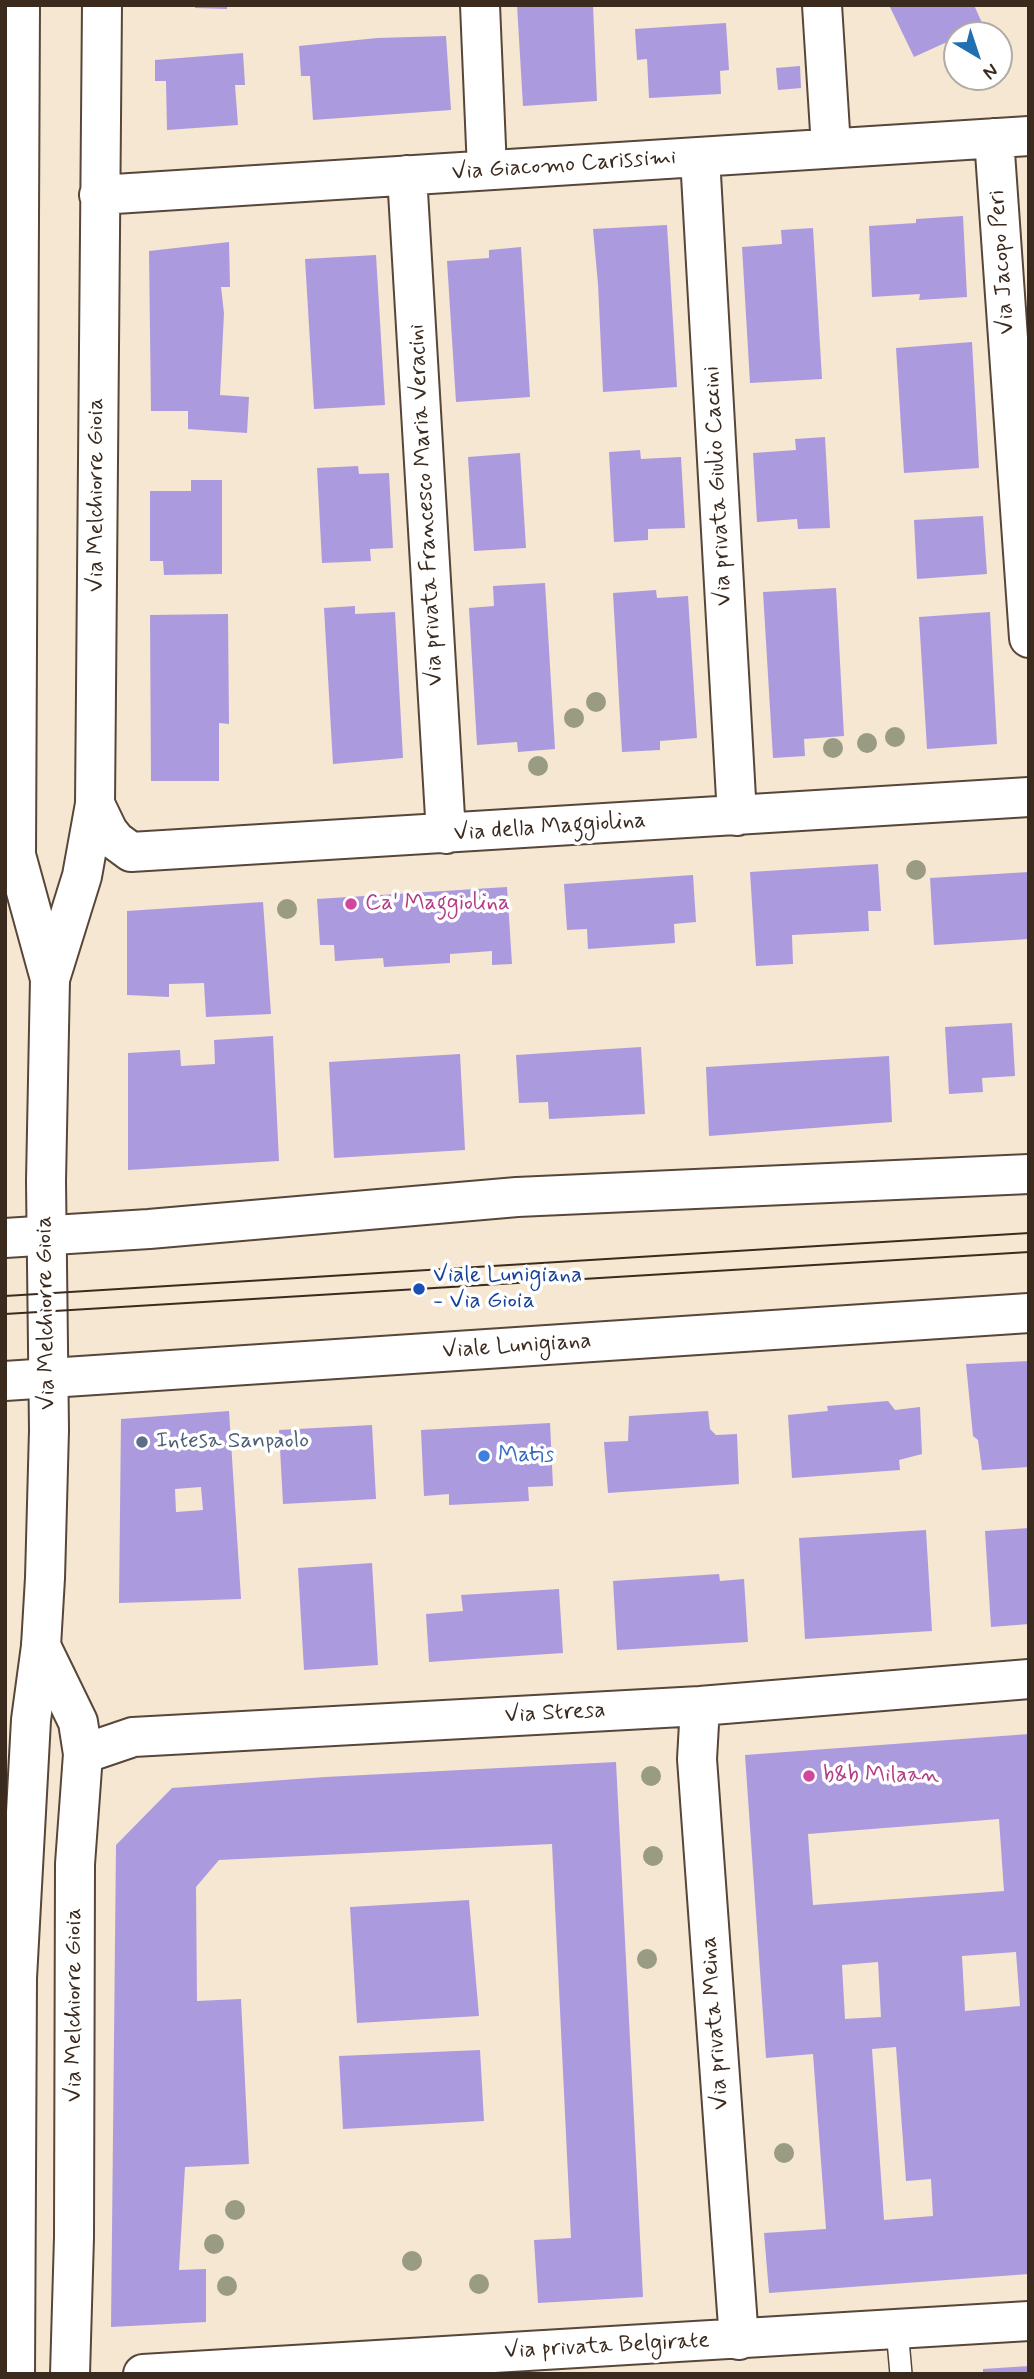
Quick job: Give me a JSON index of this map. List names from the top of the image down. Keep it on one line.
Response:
{"streets":{"street":["Via Giacomo Carissimi","Via Jacopo Peri","Via privata Giulio Caccini","Via Melchiorre Gioia","Via privata Francesco Maria Veracini","Via della Maggiolina","Viale Lunigiana","Via Stresa","Via privata Meina","Via privata Belgirate"]},"crossings":[["Via Giacomo Carissimi","Via Jacopo Peri"],["Via Giacomo Carissimi","Via privata Giulio Caccini"],["Via Giacomo Carissimi","Via Melchiorre Gioia"],["Via Giacomo Carissimi","Via privata Francesco Maria Veracini"],["Via privata Giulio Caccini","Via della Maggiolina"],["Via Melchiorre Gioia","Via della Maggiolina"],["Via Melchiorre Gioia","Viale Lunigiana"],["Via Melchiorre Gioia","Via Stresa"],["Via privata Francesco Maria Veracini","Via della Maggiolina"],["Via Stresa","Via privata Meina"],["Via privata Meina","Via privata Belgirate"]],"places":["Ca' Maggiolina","Viale Lunigiana - Via Gioia","Intesa Sanpaolo","Matis","b&b Milaan"],"north":"bottom right"}
